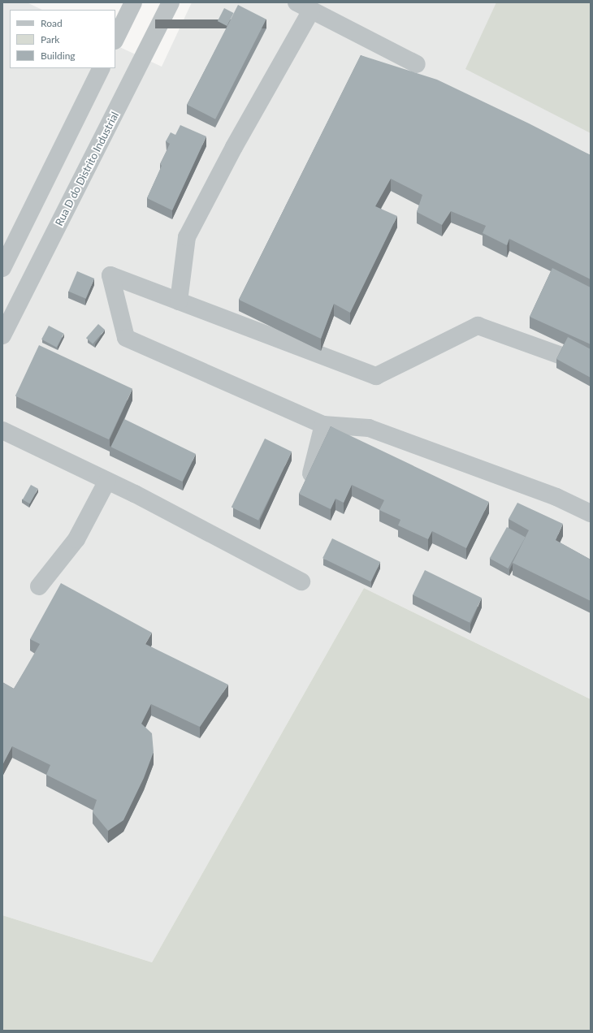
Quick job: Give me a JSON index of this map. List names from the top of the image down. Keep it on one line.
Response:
{"streets":{"street":["Rua D do Distrito Industrial"]},"legend":["Road","Park","Building"]}
